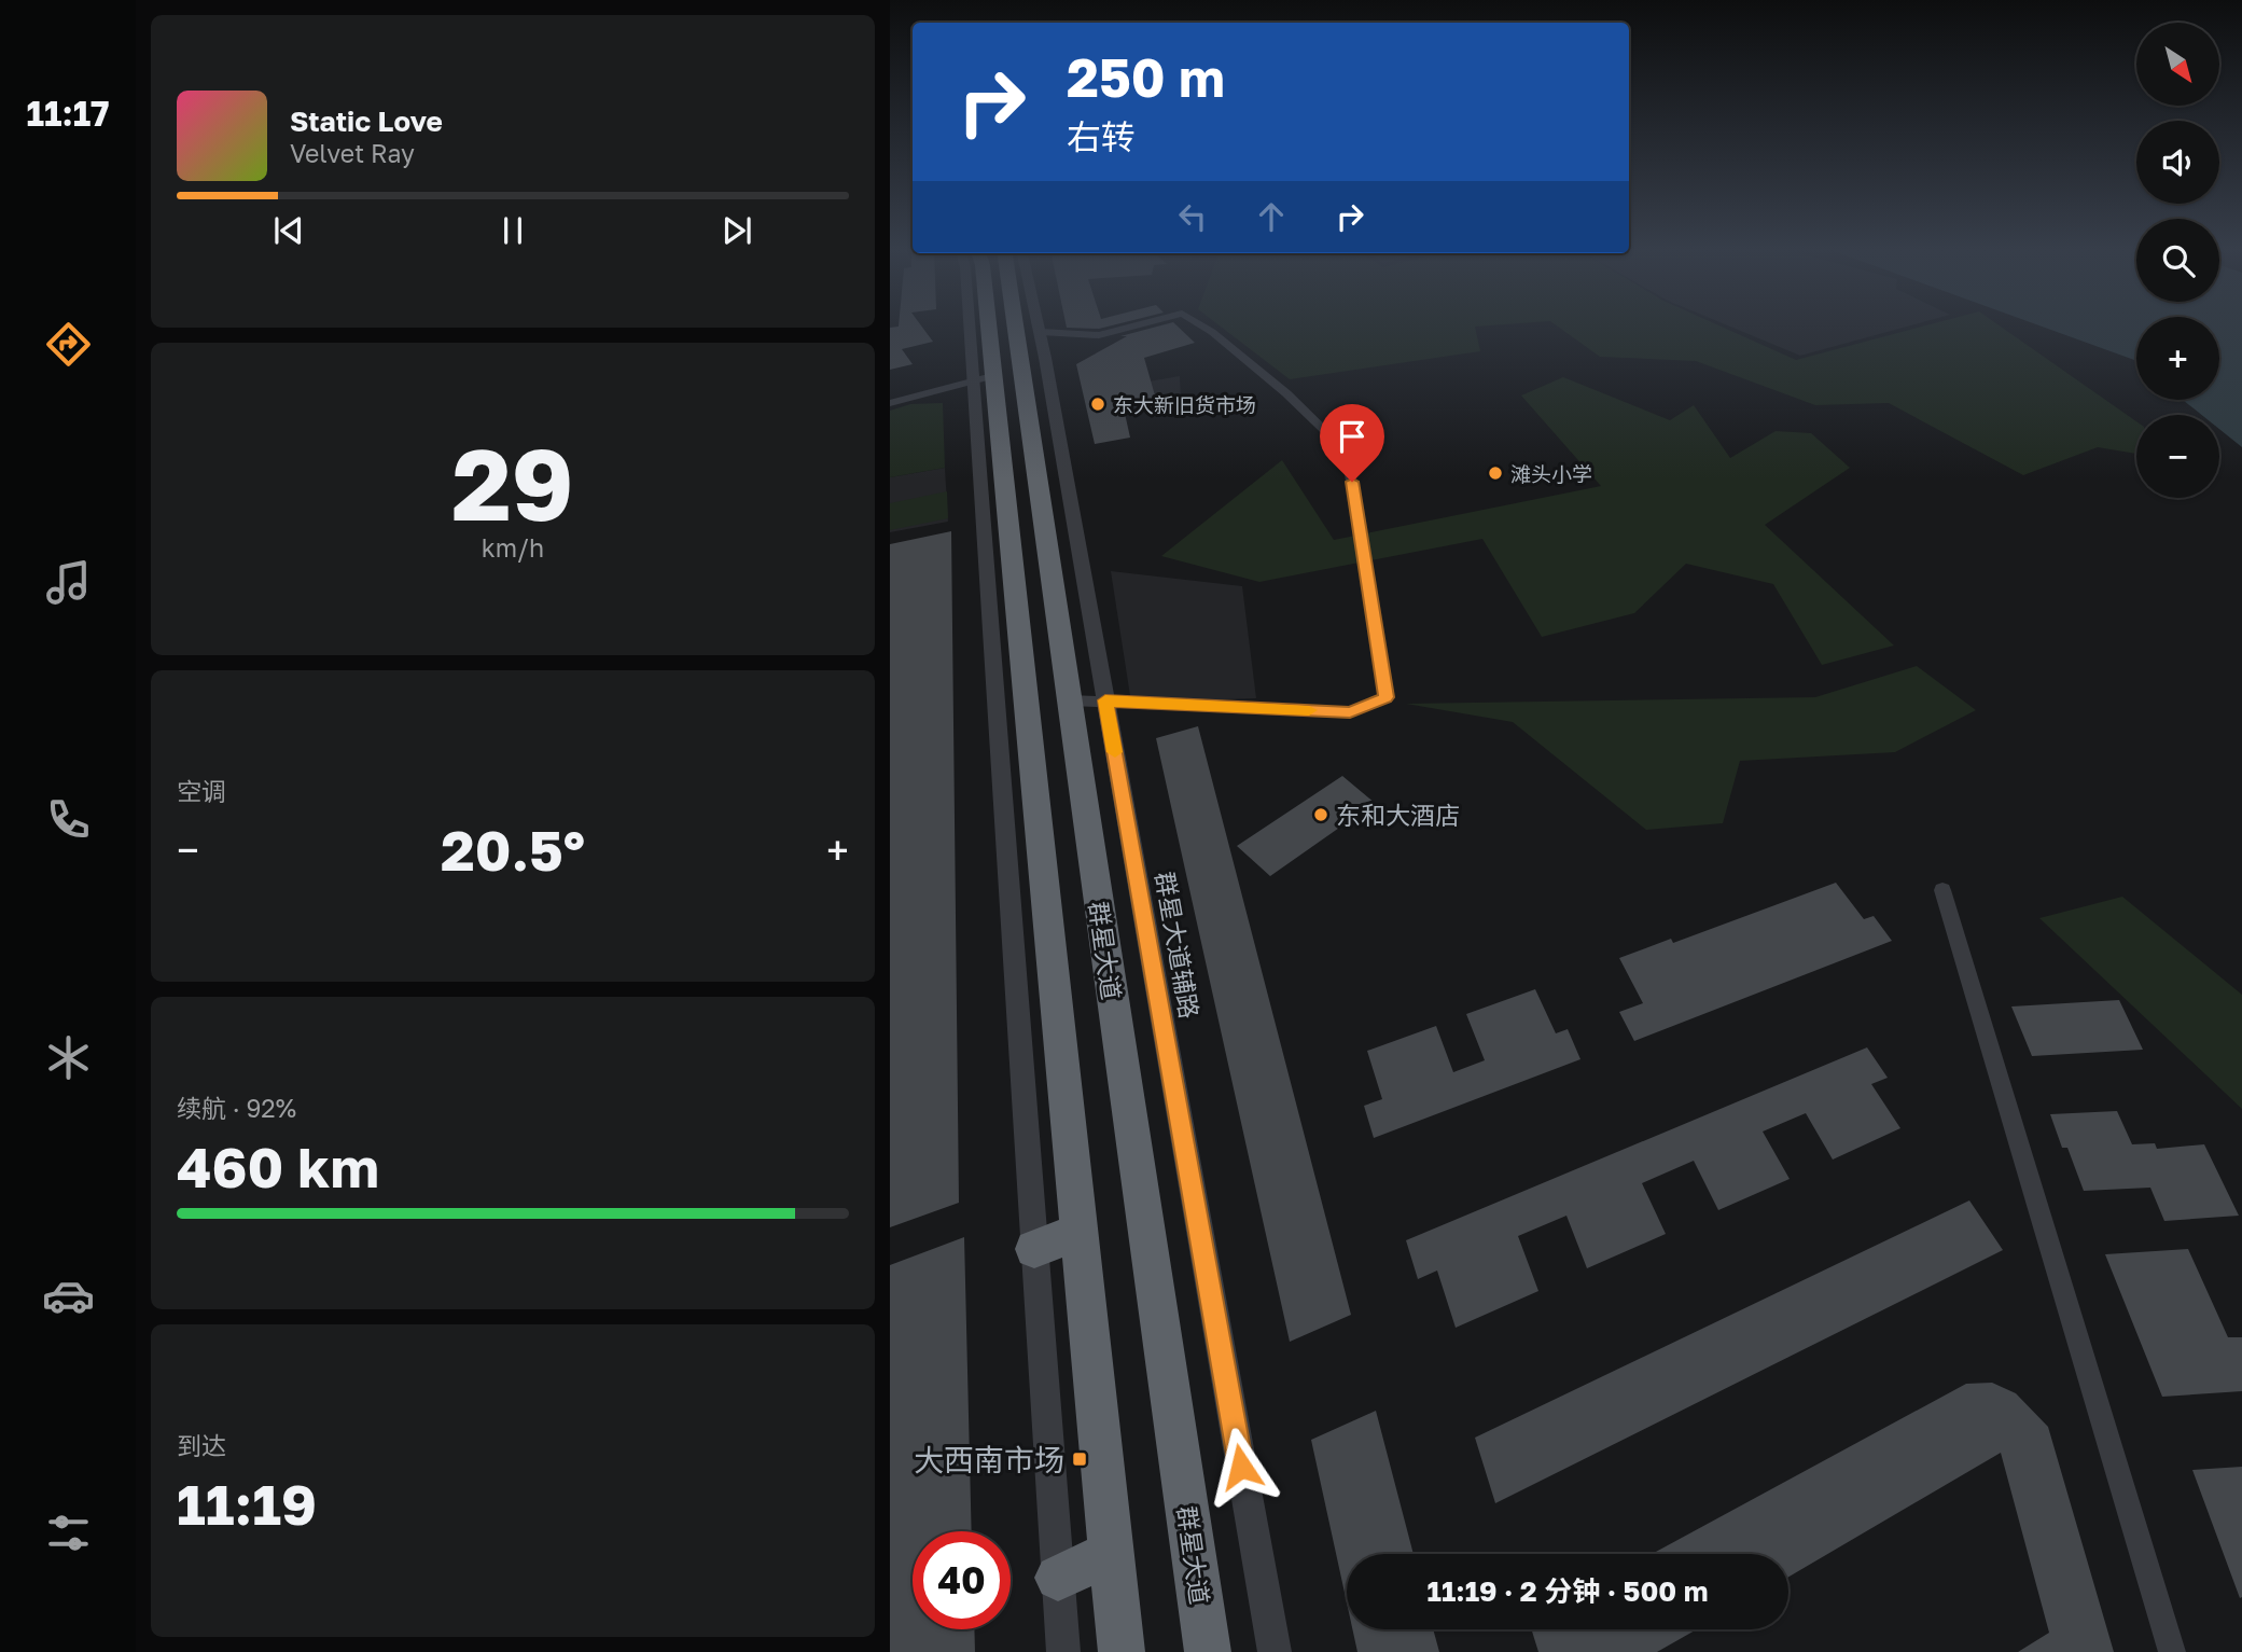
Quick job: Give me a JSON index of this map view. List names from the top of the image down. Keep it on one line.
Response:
{"streets":{"highway":["群星大道"],"street":["群星大道辅路"]},"crossings":[["群星大道辅路","群星大道"]],"places":{"other":["东大新旧货市场","滩头小学","东和大酒店"],"transit":["大西南市场"]},"north":"bottom right","page":{"tabs":"11:17","map_buttons":["+","−"],"turn":["250 m","右转"],"song":["Static Love","Velvet Ray"],"tile":[["29","km/h"],"空调",["续航 · 92%","460 km"],["到达","11:19"]],"heat":["−","20.5°","+"],"limit":"40","trip":"11:19 · 2 分钟 · 500 m"}}
